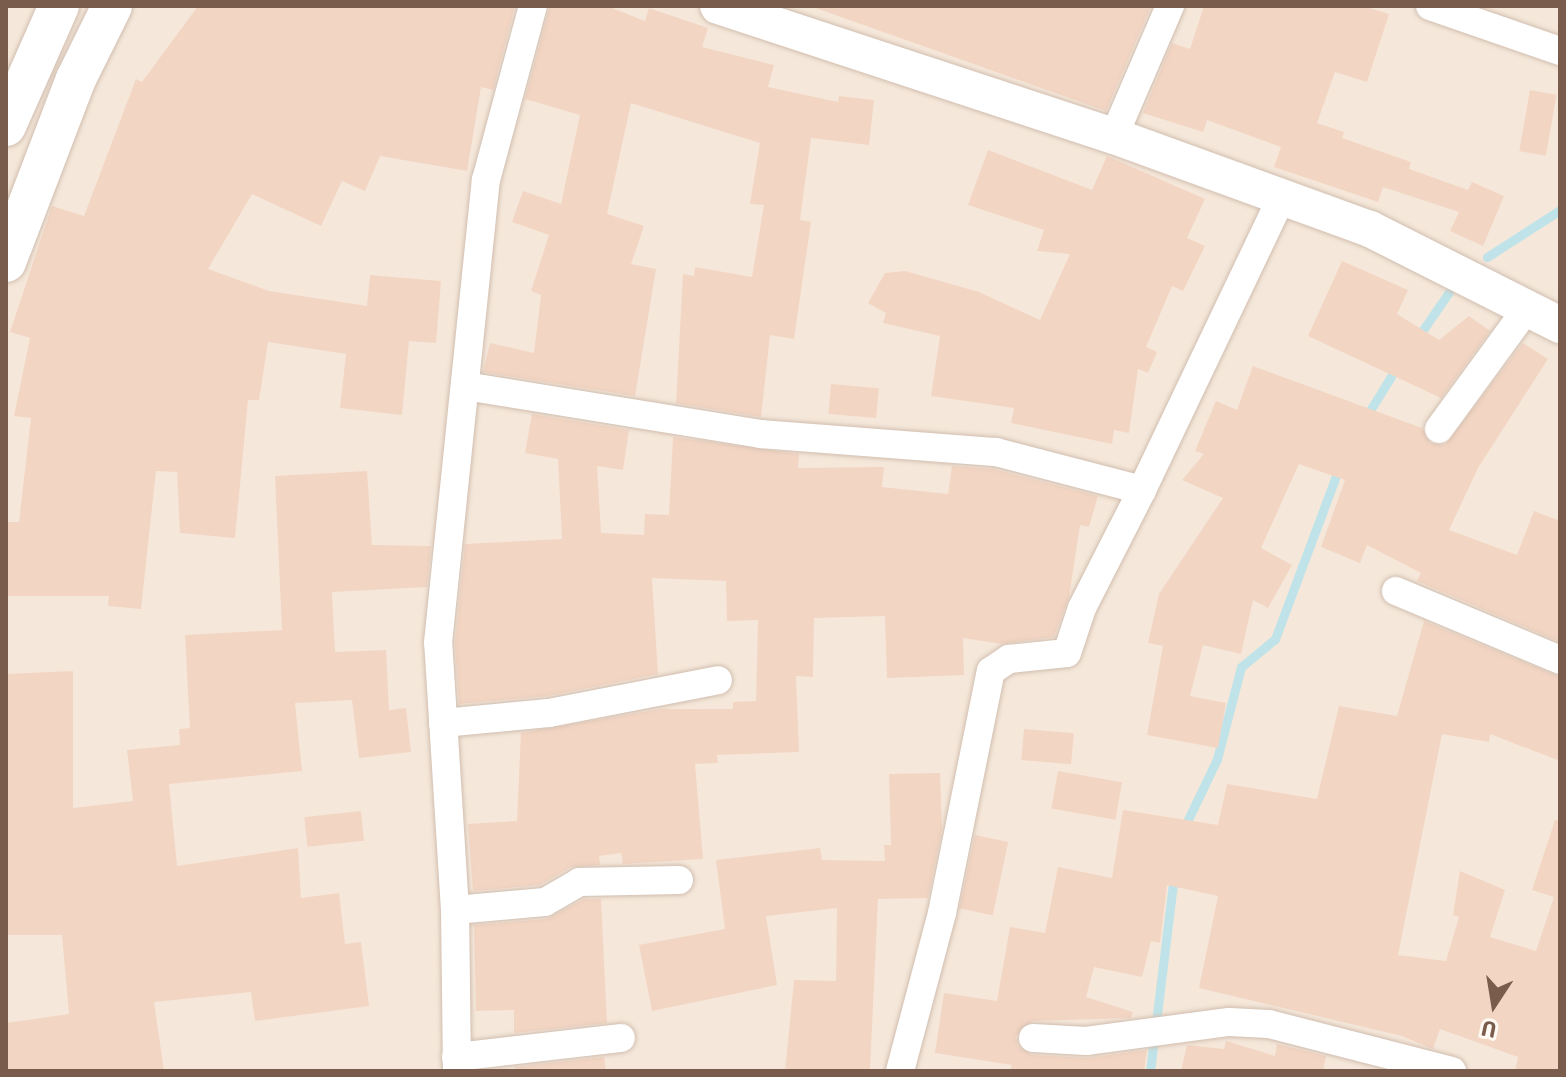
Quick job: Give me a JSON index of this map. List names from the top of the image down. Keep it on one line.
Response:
{"north":"bottom"}
